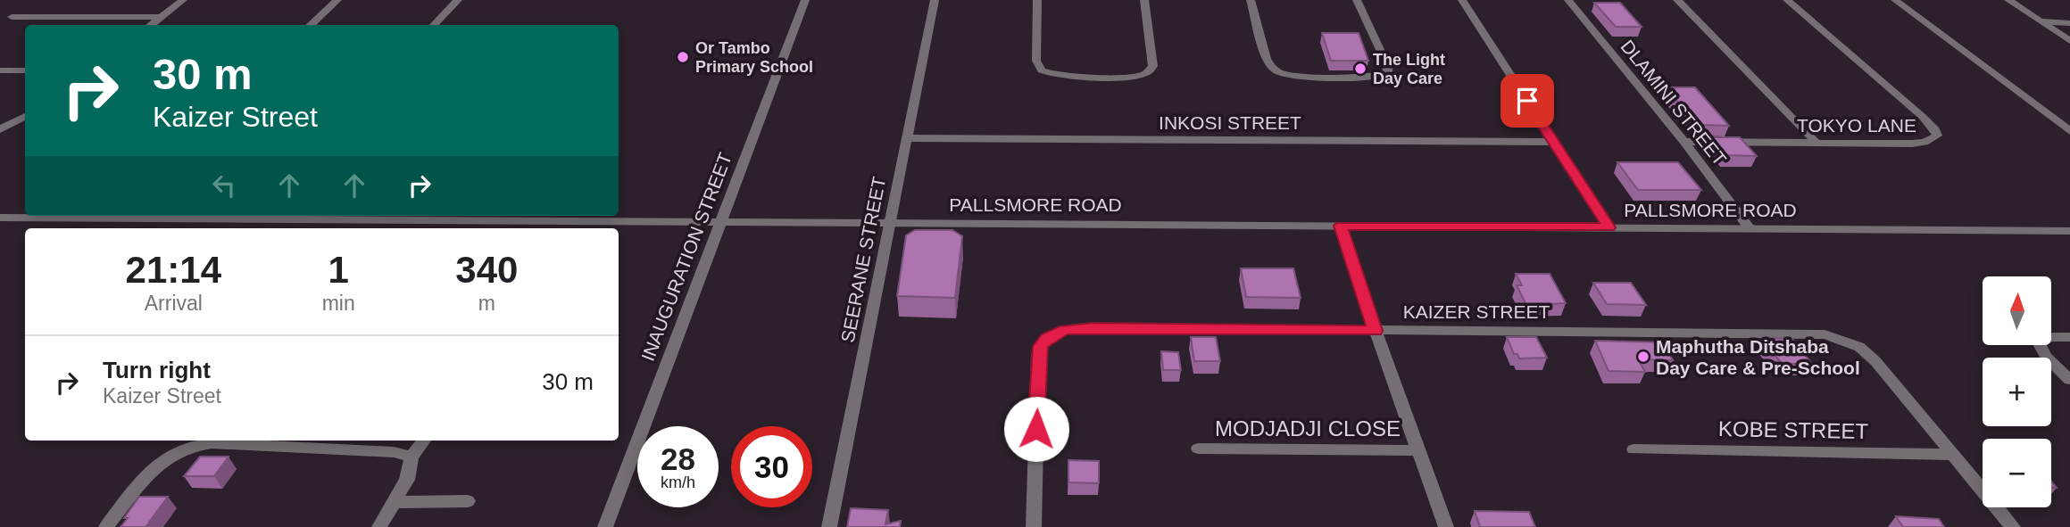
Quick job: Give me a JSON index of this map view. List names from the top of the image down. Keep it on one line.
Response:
{"streets":{"street":["DLAMINI STREET","INKOSI STREET","TOKYO LANE","PALLSMORE ROAD","INAUGURATION STREET","SEERANE STREET","KAIZER STREET","MODJADJI CLOSE","KOBE STREET"]},"crossings":[["DLAMINI STREET","TOKYO LANE"],["DLAMINI STREET","PALLSMORE ROAD"],["INKOSI STREET","SEERANE STREET"],["PALLSMORE ROAD","INAUGURATION STREET"],["PALLSMORE ROAD","SEERANE STREET"],["KAIZER STREET","KOBE STREET"]],"places":["Or Tambo Primary School","The Light Day Care","Maphutha Ditshaba Day Care & Pre-School"],"north":"top","page":{"turn":["30 m","Kaizer Street"],"eta":["21:14","Arrival","1","min","340","m"],"map_buttons":["+","−"],"list":[{"name":"Turn right","note":"Kaizer Street","value":"30 m"}],"speed":"28 km/h","limit":"30"}}
